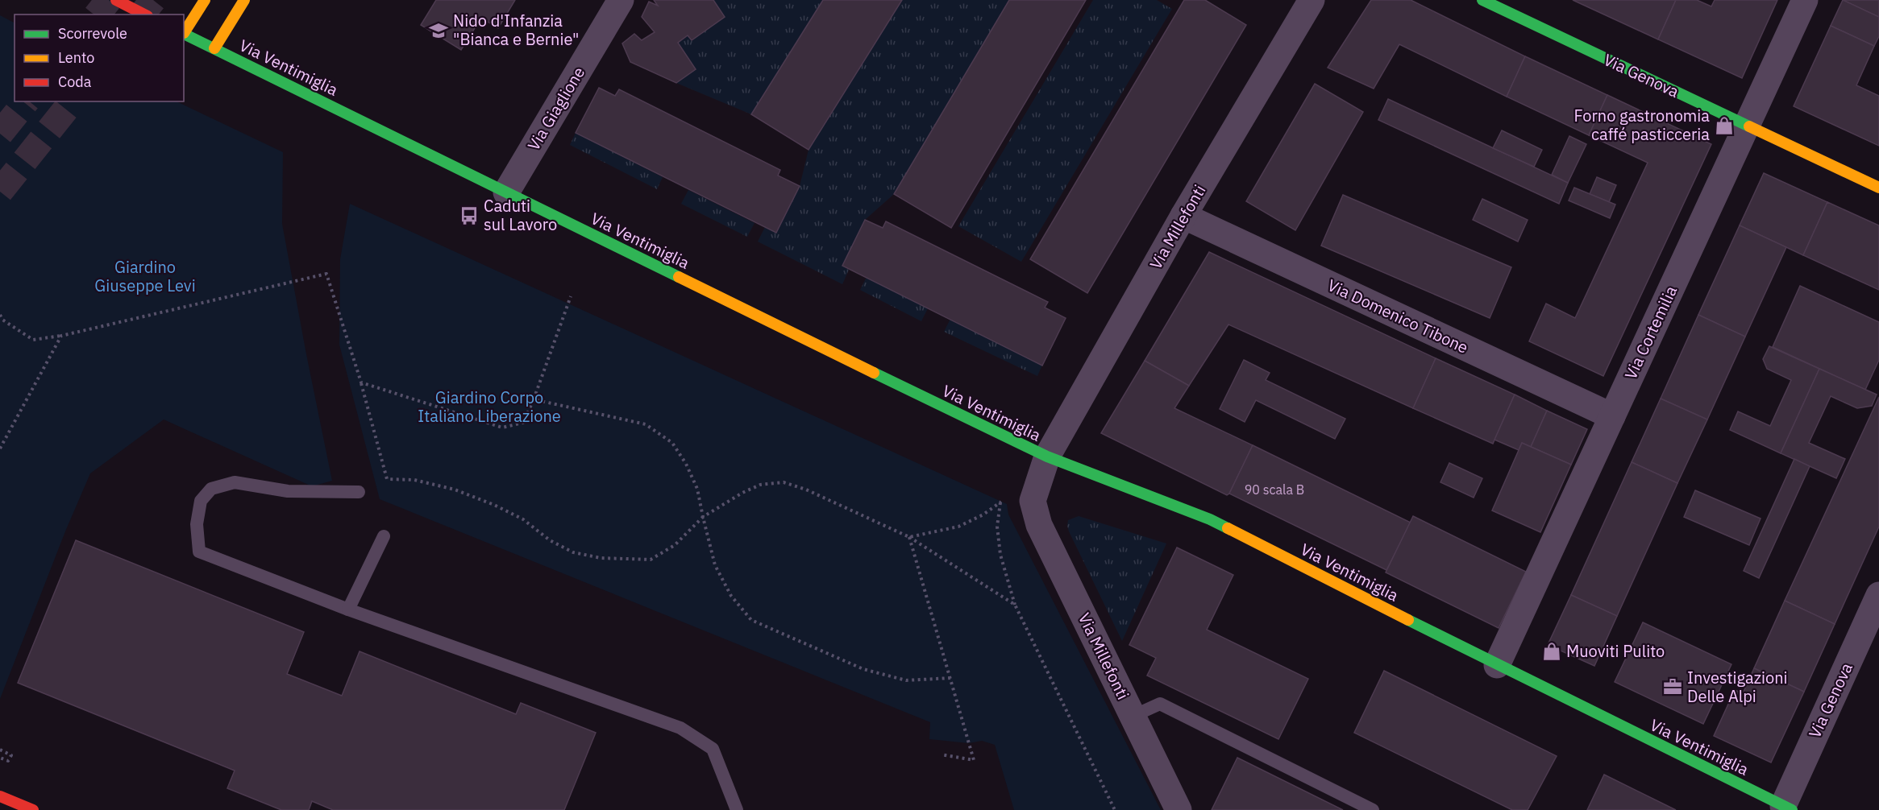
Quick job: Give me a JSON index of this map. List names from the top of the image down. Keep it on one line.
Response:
{"streets":{"street":["Via Ventimiglia","Via Genova","Via Giaglione","Via Millefonti","Via Domenico Tibone","Via Cortemilia"]},"crossings":[["Via Ventimiglia","Via Genova"],["Via Ventimiglia","Via Giaglione"],["Via Ventimiglia","Via Millefonti"],["Via Ventimiglia","Via Cortemilia"],["Via Genova","Via Cortemilia"],["Via Millefonti","Via Domenico Tibone"],["Via Domenico Tibone","Via Cortemilia"]],"parks":["Giardino Giuseppe Levi","Giardino Corpo Italiano Liberazione"],"places":{"school or university":["Nido d'Infanzia \"Bianca e Bernie\""],"shop":["Forno gastronomia caffé pasticceria","Muoviti Pulito"],"bus stop":["Caduti sul Lavoro"],"office":["Investigazioni Delle Alpi"]},"house_numbers":["90 scala B"],"legend":["Scorrevole","Lento","Coda"]}
